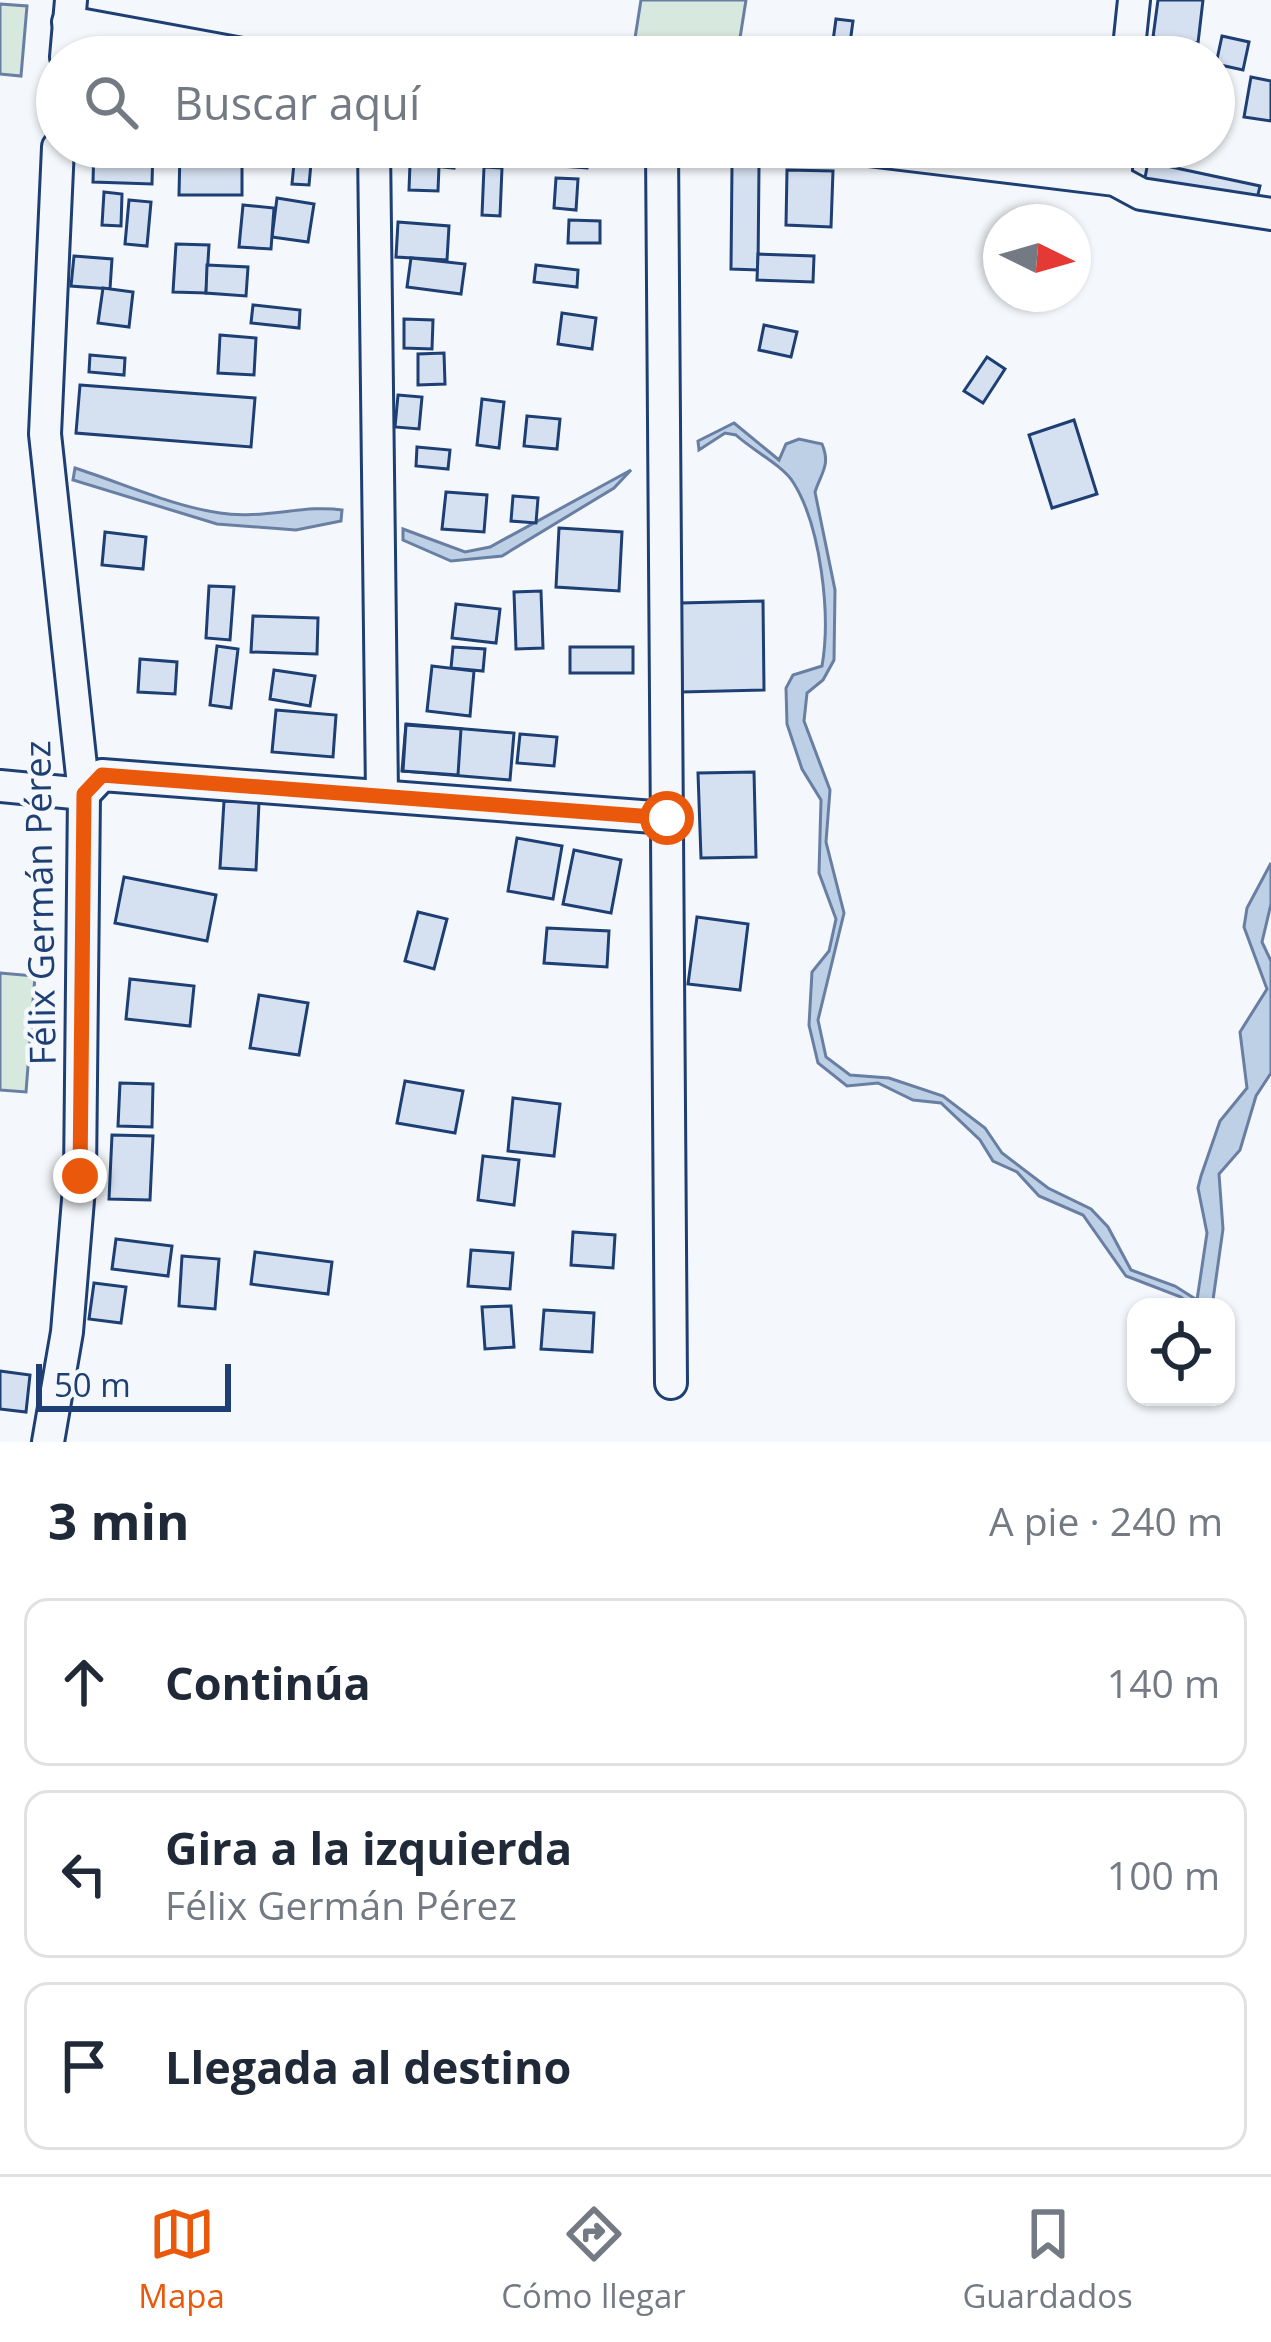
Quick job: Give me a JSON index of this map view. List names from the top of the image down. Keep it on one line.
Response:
{"streets":{"street":["Félix Germán Pérez"]},"scale_bar":"50 m","north":"right","page":{"search":"Buscar aquí","scale":"50 m","heading":["3 min","A pie · 240 m"],"list":[["Continúa","140 m"],["Gira a la izquierda","Félix Germán Pérez","100 m"],"Llegada al destino"],"nav":["Mapa","Cómo llegar","Guardados"]}}
